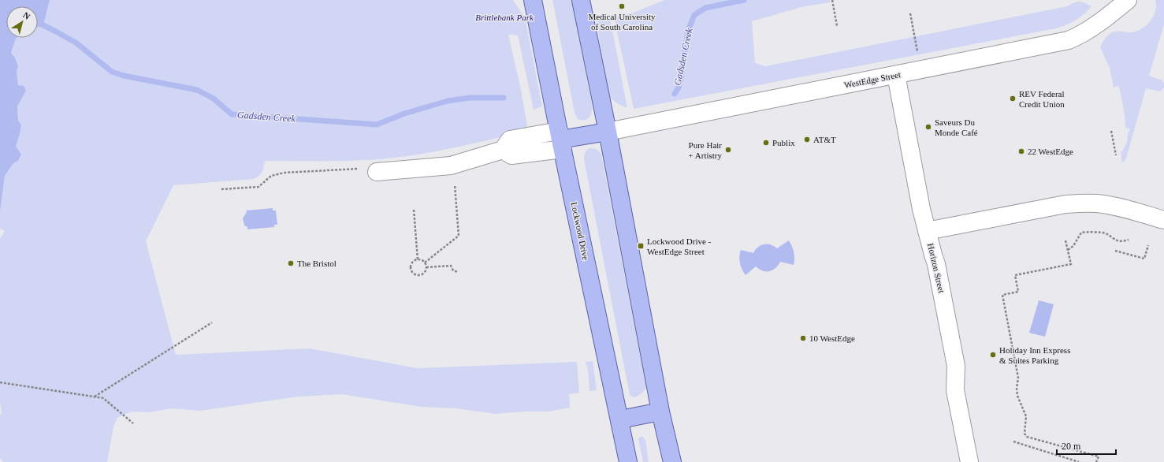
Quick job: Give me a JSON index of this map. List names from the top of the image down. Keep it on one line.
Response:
{"streets":{"main road":["Lockwood Drive"],"street":["WestEdge Street","Horizon Street"]},"crossings":[["WestEdge Street","Horizon Street"]],"water":["Gadsden Creek"],"parks":["Brittlebank Park"],"places":{"other":["Medical University of South Carolina","REV Federal Credit Union","Saveurs Du Monde Café","AT&T","Publix","Pure Hair + Artistry","22 WestEdge","The Bristol","10 WestEdge","Holiday Inn Express & Suites Parking"],"transit":["Lockwood Drive - WestEdge Street"]},"scale_bar":"20 m","north":"top right"}
